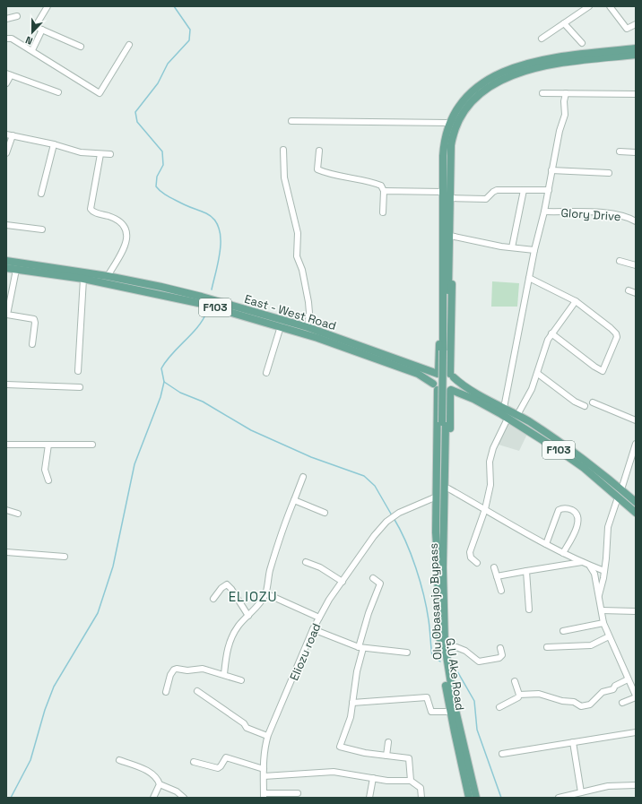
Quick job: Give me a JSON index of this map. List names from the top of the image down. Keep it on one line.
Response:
{"streets":{"main road":["F103","East - West Road","Olu Obasanjo Bypass","G.U Ake Road"],"street":["Glory Drive","Eliozu road"]},"crossings":[["F103","East - West Road"],["Olu Obasanjo Bypass","G.U Ake Road"]],"districts":["ELIOZU"],"north":"bottom"}
